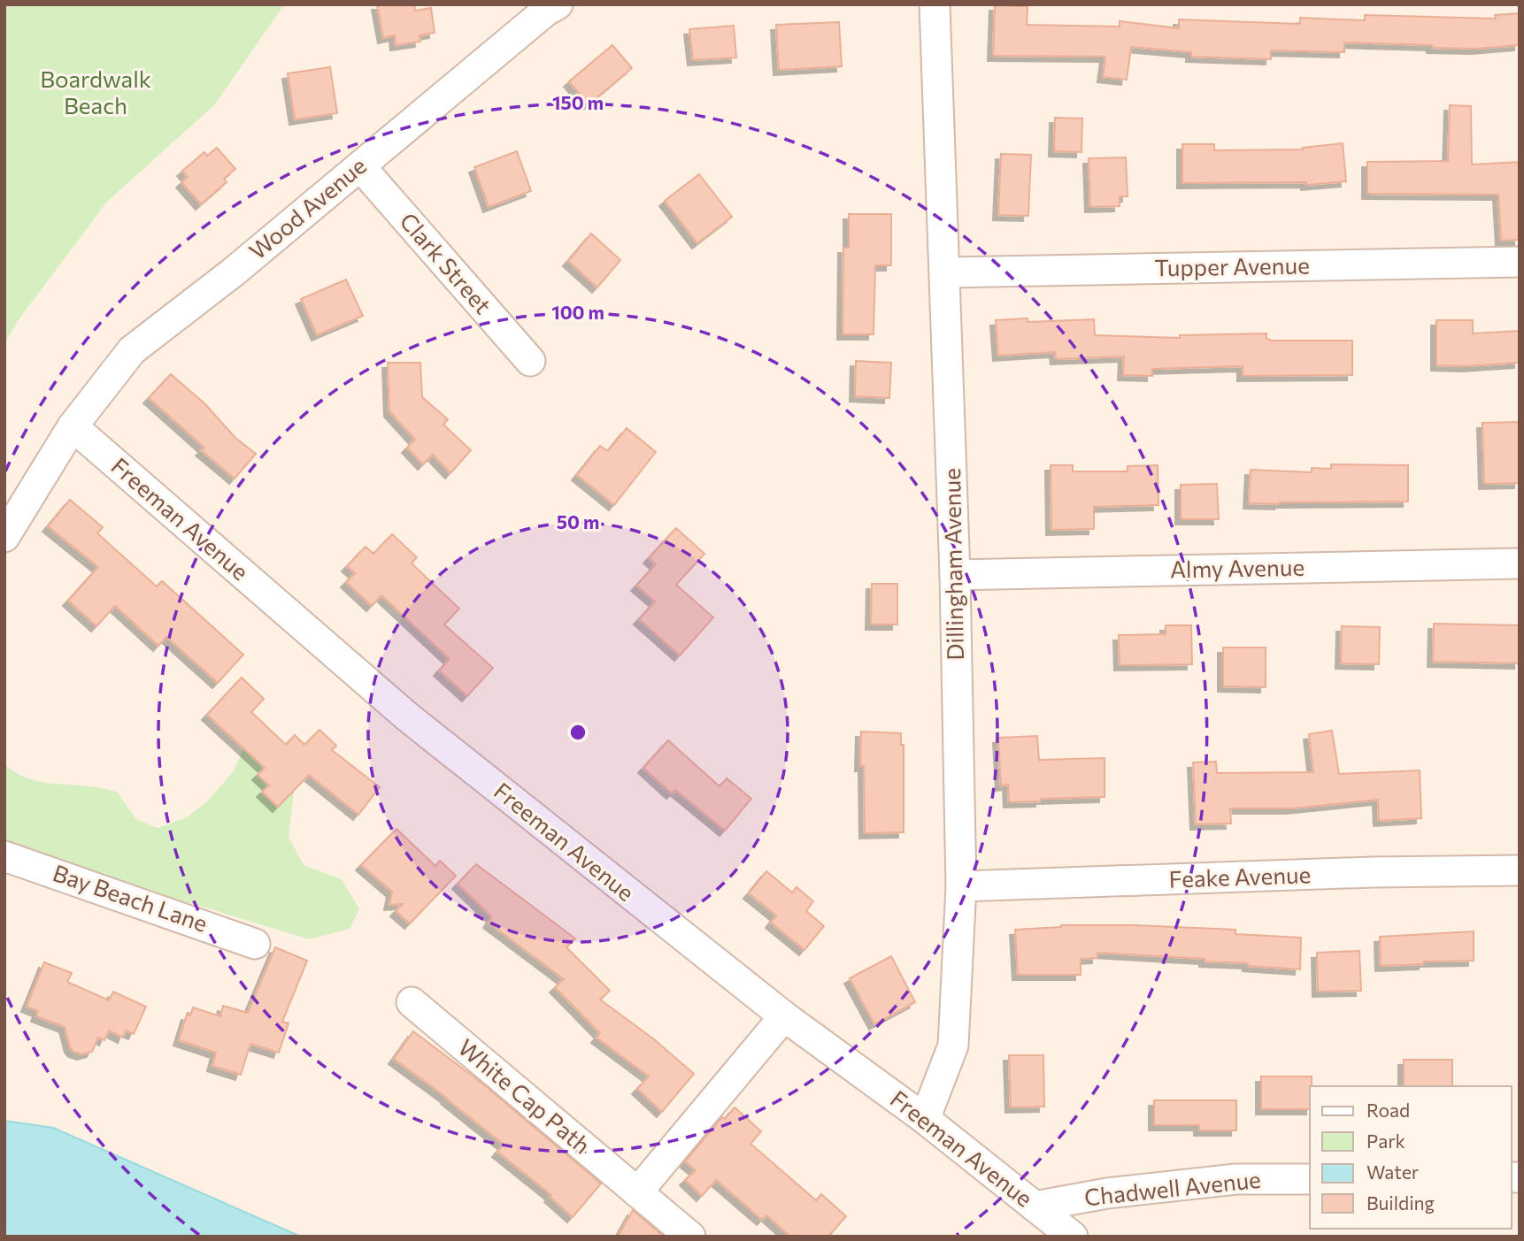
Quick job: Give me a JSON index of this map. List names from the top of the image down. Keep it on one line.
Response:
{"streets":{"street":["Wood Avenue","Clark Street","Tupper Avenue","Freeman Avenue","Dillingham Avenue","Almy Avenue","Feake Avenue","Bay Beach Lane","White Cap Path","Chadwell Avenue"]},"crossings":[["Wood Avenue","Clark Street"],["Wood Avenue","Freeman Avenue"],["Tupper Avenue","Dillingham Avenue"],["Freeman Avenue","Dillingham Avenue"],["Freeman Avenue","Chadwell Avenue"],["Dillingham Avenue","Almy Avenue"],["Dillingham Avenue","Feake Avenue"]],"parks":["Boardwalk Beach"],"legend":["Road","Park","Water","Building"],"rings":["150 m","100 m","50 m"]}
